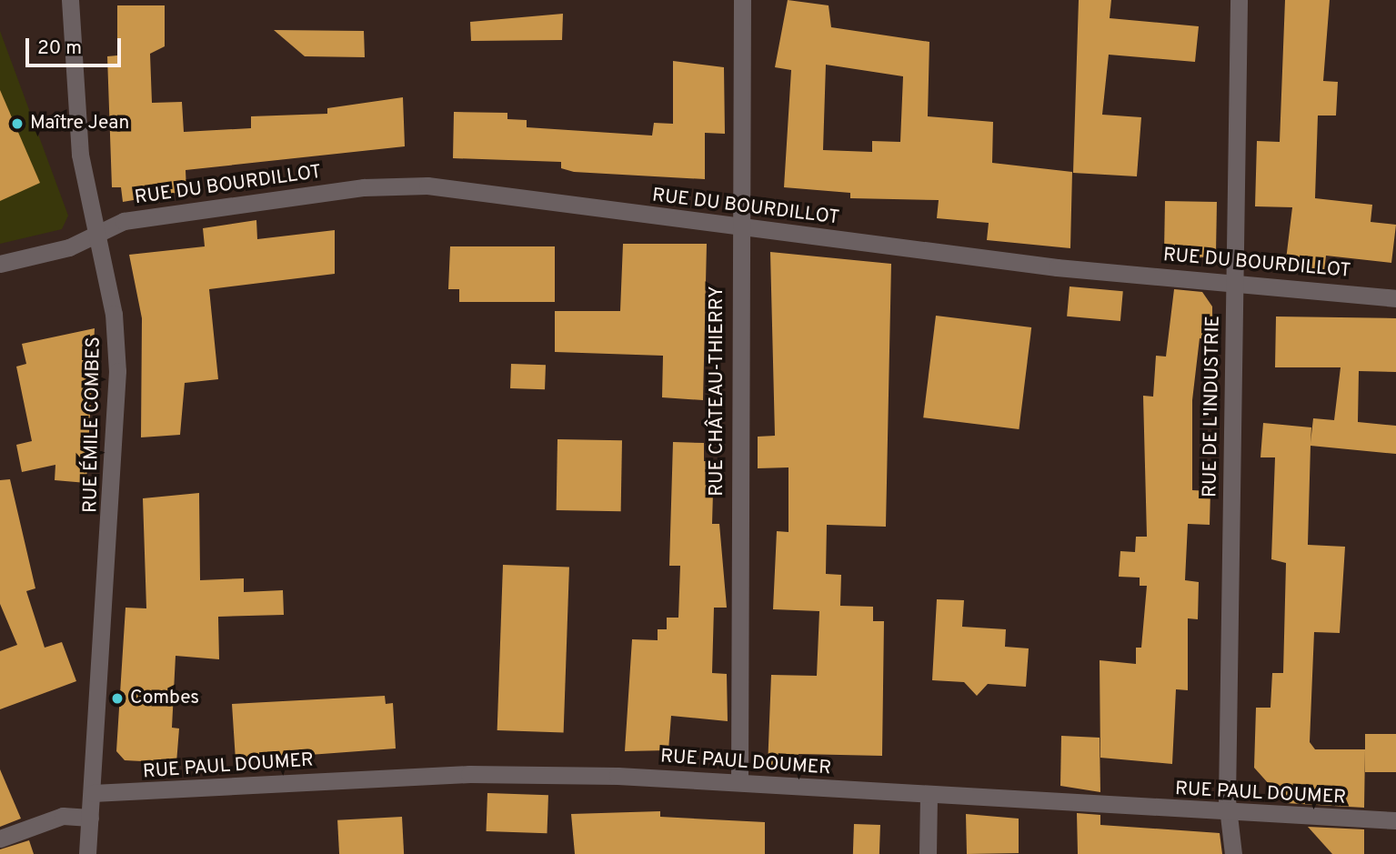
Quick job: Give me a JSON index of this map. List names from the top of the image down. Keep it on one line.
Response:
{"streets":{"street":["RUE DU BOURDILLOT","RUE CHÂTEAU-THIERRY","RUE DE L'INDUSTRIE","RUE ÉMILE COMBES","RUE PAUL DOUMER"]},"crossings":[["RUE DU BOURDILLOT","RUE CHÂTEAU-THIERRY"],["RUE DU BOURDILLOT","RUE DE L'INDUSTRIE"],["RUE DU BOURDILLOT","RUE ÉMILE COMBES"],["RUE CHÂTEAU-THIERRY","RUE PAUL DOUMER"],["RUE DE L'INDUSTRIE","RUE PAUL DOUMER"],["RUE ÉMILE COMBES","RUE PAUL DOUMER"]],"places":["Maître Jean","Combes"],"scale_bar":"20 m"}
